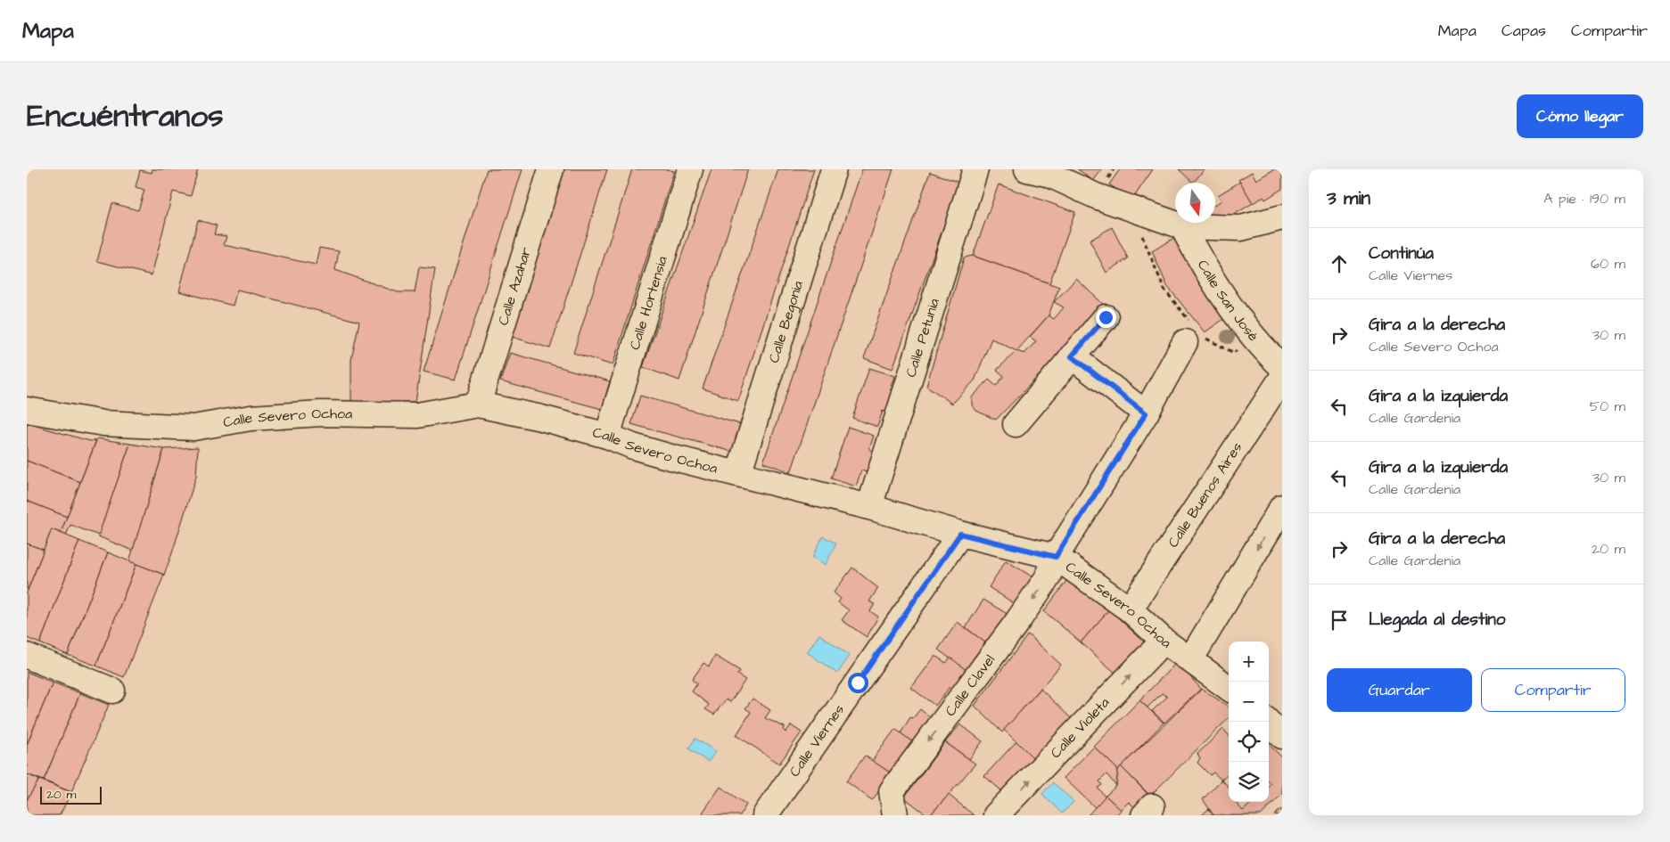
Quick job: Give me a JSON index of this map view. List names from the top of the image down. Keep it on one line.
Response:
{"streets":{"street":["Calle Azahar","Calle San José","Calle Hortensia","Calle Begonia","Calle Petunia","Calle Severo Ochoa","Calle Buenos Aires","Calle Clavel","Calle Violeta","Calle Viernes"]},"crossings":[["Calle Azahar","Calle Severo Ochoa"],["Calle San José","Calle Buenos Aires"],["Calle Hortensia","Calle Severo Ochoa"],["Calle Begonia","Calle Severo Ochoa"],["Calle Petunia","Calle Severo Ochoa"],["Calle Severo Ochoa","Calle Buenos Aires"],["Calle Severo Ochoa","Calle Clavel"],["Calle Severo Ochoa","Calle Violeta"],["Calle Severo Ochoa","Calle Viernes"]],"one_way":["Calle Clavel","Calle Violeta"],"scale_bar":"20 m","north":"bottom","page":{"header":"Mapa","nav":["Mapa","Capas","Compartir"],"title":"Encuéntranos","buttons":["Cómo llegar",["Guardar","Compartir"]],"heading":["3 min","A pie · 190 m"],"list":[["Continúa","Calle Viernes","60 m"],["Gira a la derecha","Calle Severo Ochoa","30 m"],["Gira a la izquierda","Calle Gardenia","50 m"],["Gira a la izquierda","Calle Gardenia","30 m"],["Gira a la derecha","Calle Gardenia","20 m"],"Llegada al destino"],"map_buttons":["+","−"],"scale":"20 m"}}
